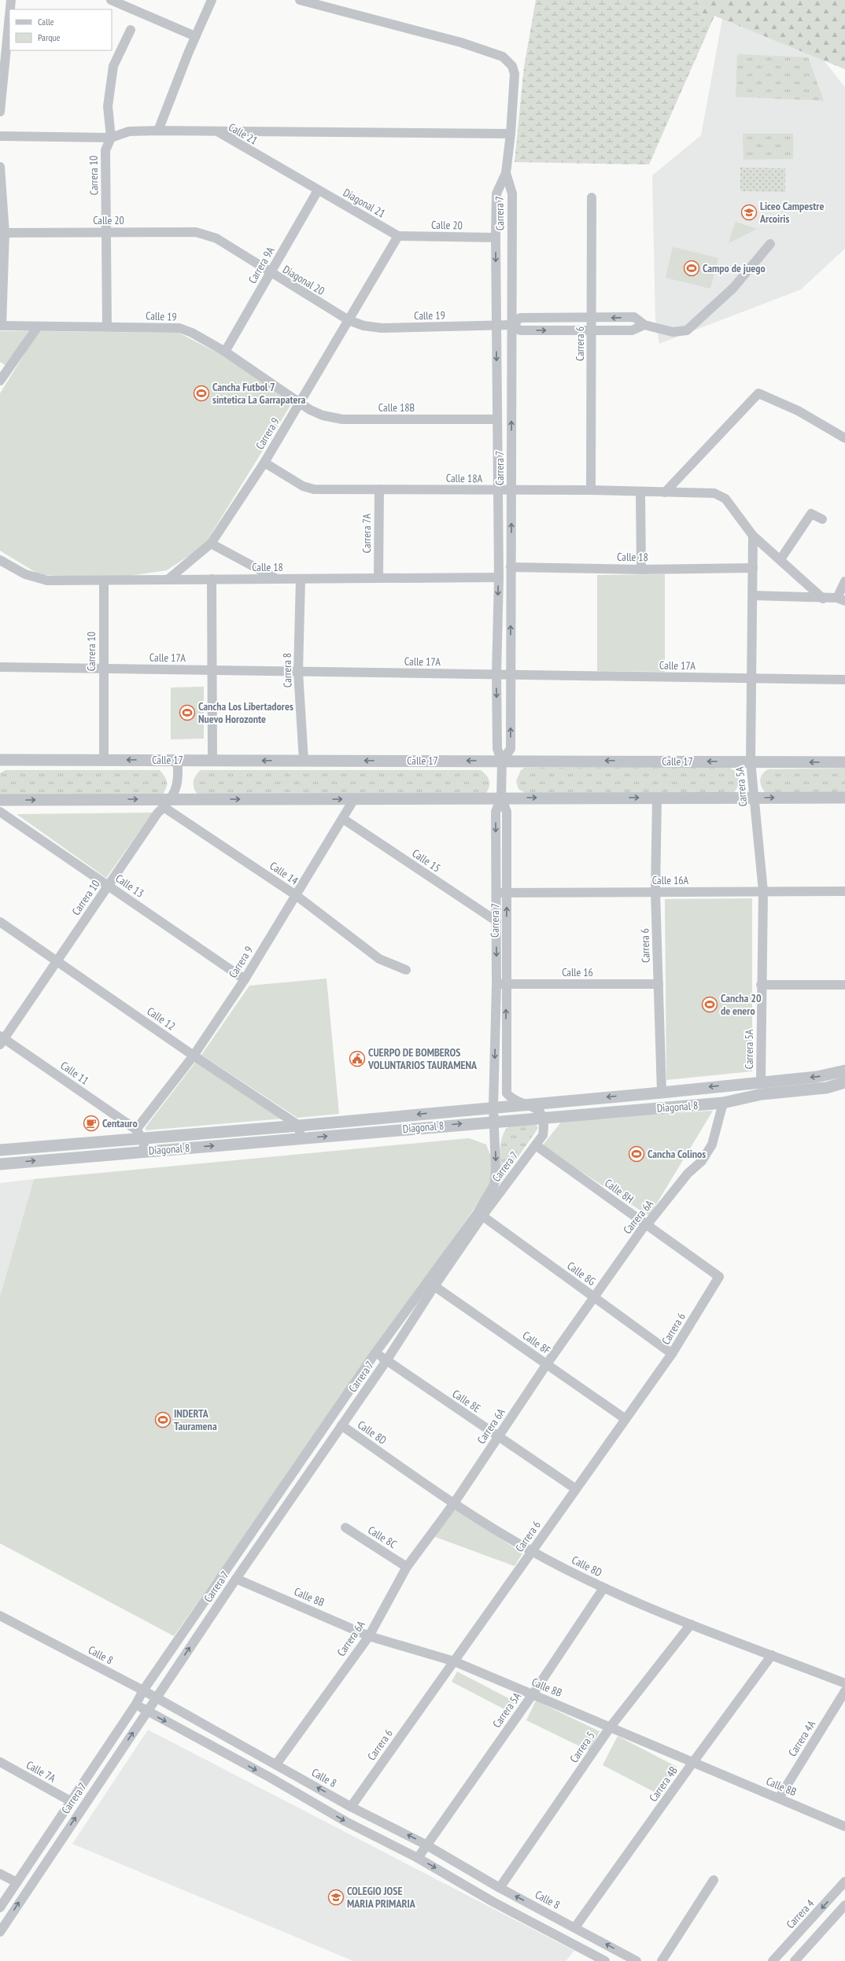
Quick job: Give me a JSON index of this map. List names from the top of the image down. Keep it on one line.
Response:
{"streets":{"street":["Calle 21","Carrera 10","Diagonal 21","Carrera 7","Calle 20","Carrera 9A","Diagonal 20","Calle 19","Carrera 6","Calle 18B","Carrera 9","Calle 18A","Carrera 7A","Calle 18","Calle 17A","Carrera 8","Calle 17","Carrera 5A","Calle 15","Calle 14","Calle 16A","Calle 13","Calle 16","Calle 12","Calle 11","Diagonal 8","Calle 8H","Carrera 6A","Calle 8G","Calle 8F","Calle 8E","Calle 8D","Calle 8C","Calle 8B","Calle 8","Carrera 4A","Carrera 5","Calle 7A","Carrera 4B","Carrera 4"]},"crossings":[["Calle 21","Carrera 10"],["Calle 21","Diagonal 21"],["Calle 21","Carrera 9A"],["Carrera 10","Calle 20"],["Carrera 10","Calle 19"],["Carrera 10","Calle 18"],["Carrera 10","Calle 17A"],["Carrera 10","Calle 17"],["Carrera 10","Calle 14"],["Carrera 10","Calle 13"],["Carrera 10","Calle 12"],["Carrera 10","Calle 11"],["Diagonal 21","Calle 20"],["Diagonal 21","Carrera 9A"],["Diagonal 21","Carrera 9"],["Carrera 7","Calle 20"],["Carrera 7","Calle 19"],["Carrera 7","Calle 18B"],["Carrera 7","Calle 18A"],["Carrera 7","Calle 18"],["Carrera 7","Calle 17A"],["Carrera 7","Calle 17"],["Carrera 7","Calle 15"],["Carrera 7","Calle 16A"],["Carrera 7","Calle 16"],["Carrera 7","Diagonal 8"],["Carrera 7","Calle 8H"],["Carrera 7","Calle 8G"],["Carrera 7","Calle 8F"],["Carrera 7","Calle 8E"],["Carrera 7","Calle 8D"],["Carrera 7","Calle 8B"],["Carrera 7","Calle 8"],["Carrera 7","Calle 7A"],["Calle 20","Diagonal 20"],["Calle 20","Carrera 9"],["Carrera 9A","Diagonal 20"],["Carrera 9A","Calle 19"],["Diagonal 20","Calle 19"],["Diagonal 20","Carrera 9"],["Calle 19","Carrera 6"],["Calle 19","Calle 18B"],["Calle 19","Carrera 9"],["Carrera 6","Calle 18A"],["Carrera 6","Calle 16A"],["Carrera 6","Calle 16"],["Carrera 6","Diagonal 8"],["Carrera 6","Calle 8H"],["Carrera 6","Calle 8G"],["Carrera 6","Calle 8F"],["Carrera 6","Calle 8E"],["Carrera 6","Calle 8D"],["Carrera 6","Calle 8B"],["Carrera 6","Calle 8"],["Calle 18B","Carrera 9"],["Carrera 9","Calle 18A"],["Carrera 9","Calle 18"],["Carrera 9","Calle 15"],["Carrera 9","Calle 14"],["Carrera 9","Calle 13"],["Carrera 9","Calle 12"],["Carrera 9","Calle 11"],["Carrera 9","Diagonal 8"],["Calle 18A","Carrera 7A"],["Calle 18A","Carrera 5A"],["Carrera 7A","Calle 18"],["Calle 18","Carrera 8"],["Calle 18","Carrera 5A"],["Calle 17A","Carrera 8"],["Calle 17A","Carrera 5A"],["Carrera 8","Calle 17"],["Calle 17","Carrera 5A"],["Carrera 5A","Calle 16A"],["Carrera 5A","Diagonal 8"],["Carrera 5A","Calle 8D"],["Carrera 5A","Calle 8B"],["Carrera 5A","Calle 8"],["Calle 12","Diagonal 8"],["Calle 11","Diagonal 8"],["Diagonal 8","Carrera 6A"],["Calle 8H","Carrera 6A"],["Carrera 6A","Calle 8G"],["Carrera 6A","Calle 8F"],["Carrera 6A","Calle 8E"],["Carrera 6A","Calle 8D"],["Carrera 6A","Calle 8C"],["Carrera 6A","Calle 8B"],["Carrera 6A","Calle 8"],["Calle 8D","Carrera 5"],["Calle 8D","Carrera 4B"],["Calle 8B","Carrera 4A"],["Calle 8B","Carrera 5"],["Calle 8B","Carrera 4B"],["Calle 8","Carrera 5"],["Calle 8","Carrera 4B"]],"places":{"school or university":["Liceo Campestre Arcoiris","COLEGIO JOSE MARIA PRIMARIA"],"sports":["Campo de juego","Cancha Futbol 7 sintetica La Garrapatera","Cancha Los Libertadores Nuevo Horozonte","Cancha 20 de enero","Cancha Colinos","INDERTA Tauramena"],"public building":["CUERPO DE BOMBEROS VOLUNTARIOS TAURAMENA"],"cafe":["Centauro"]},"legend":["Calle","Parque"]}
